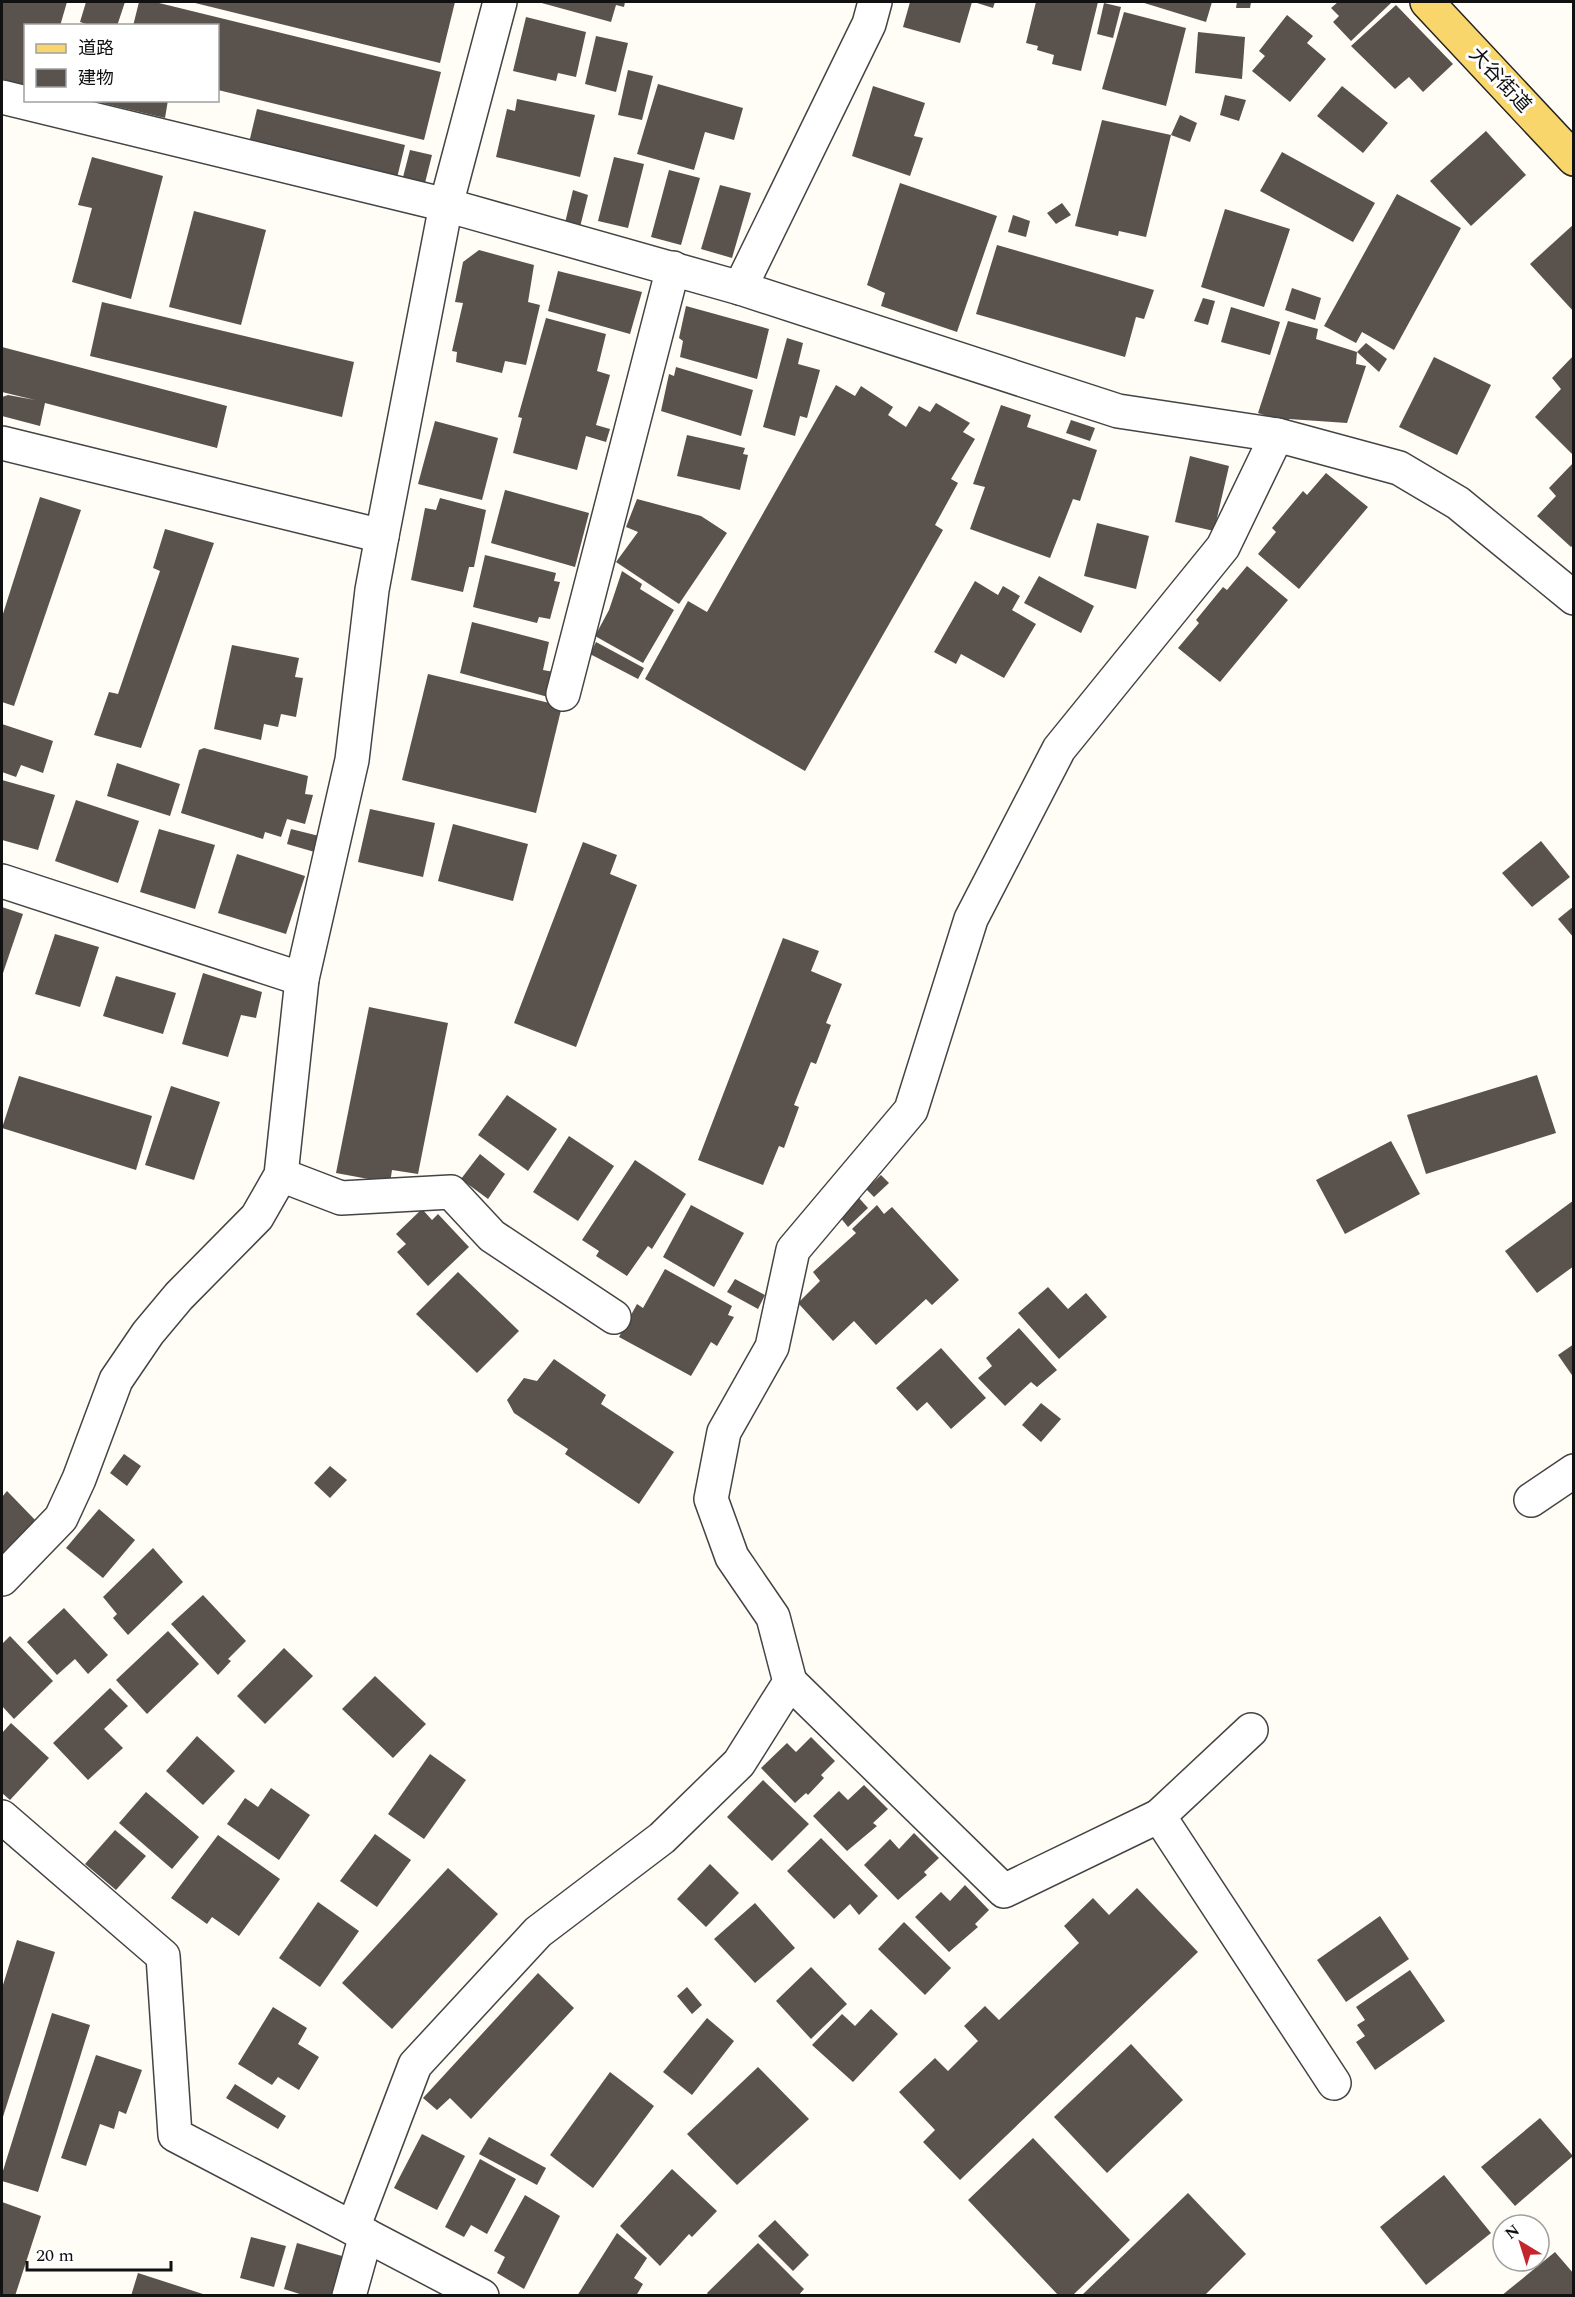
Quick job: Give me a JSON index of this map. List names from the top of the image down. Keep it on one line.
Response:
{"streets":{"main road":["大谷街道"]},"legend":["道路","建物"],"scale_bar":"20 m","north":"top left"}
